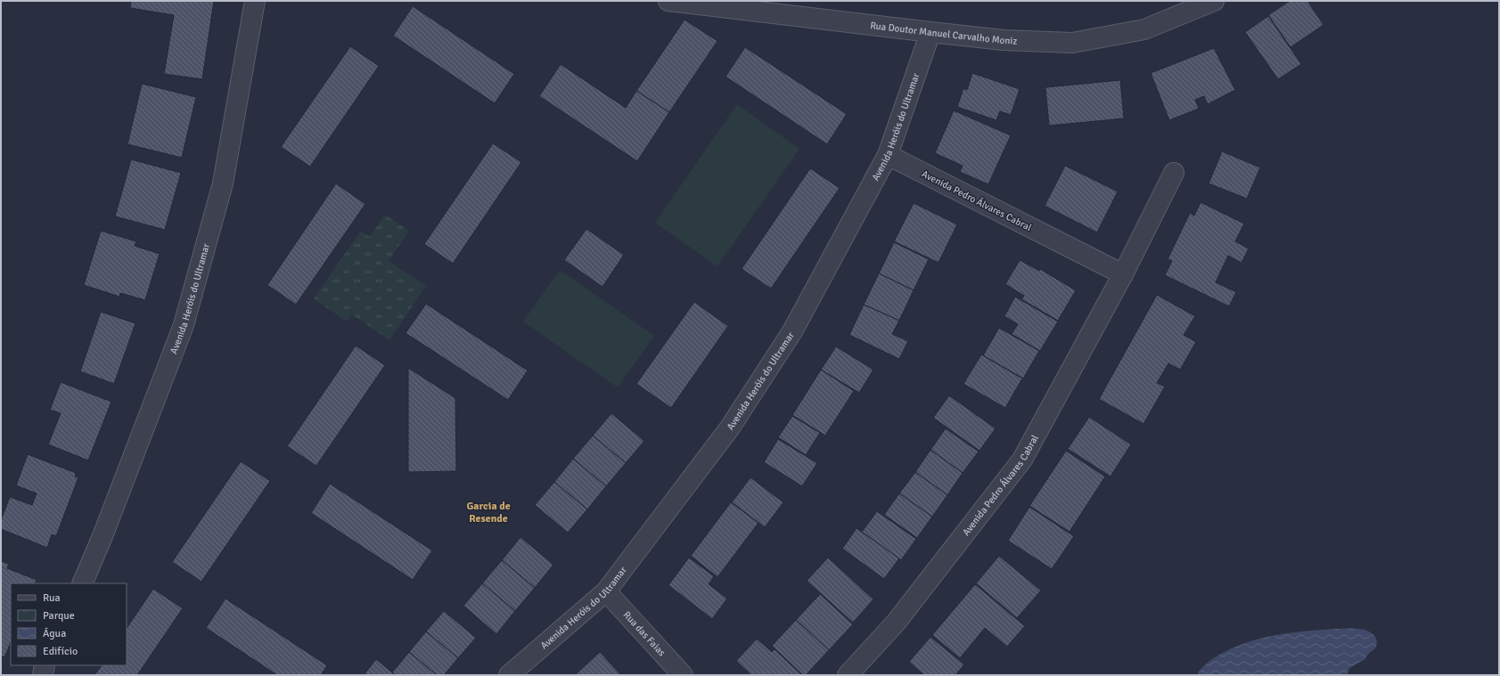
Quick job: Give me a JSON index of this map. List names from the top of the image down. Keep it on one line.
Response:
{"streets":{"street":["Rua Doutor Manuel Carvalho Moniz","Avenida Heróis do Ultramar","Avenida Pedro Álvares Cabral","Rua das Faias"]},"crossings":[["Rua Doutor Manuel Carvalho Moniz","Avenida Heróis do Ultramar"],["Avenida Heróis do Ultramar","Avenida Pedro Álvares Cabral"],["Avenida Heróis do Ultramar","Rua das Faias"]],"districts":["Garcia de Resende"],"legend":["Rua","Parque","Água","Edifício"]}
